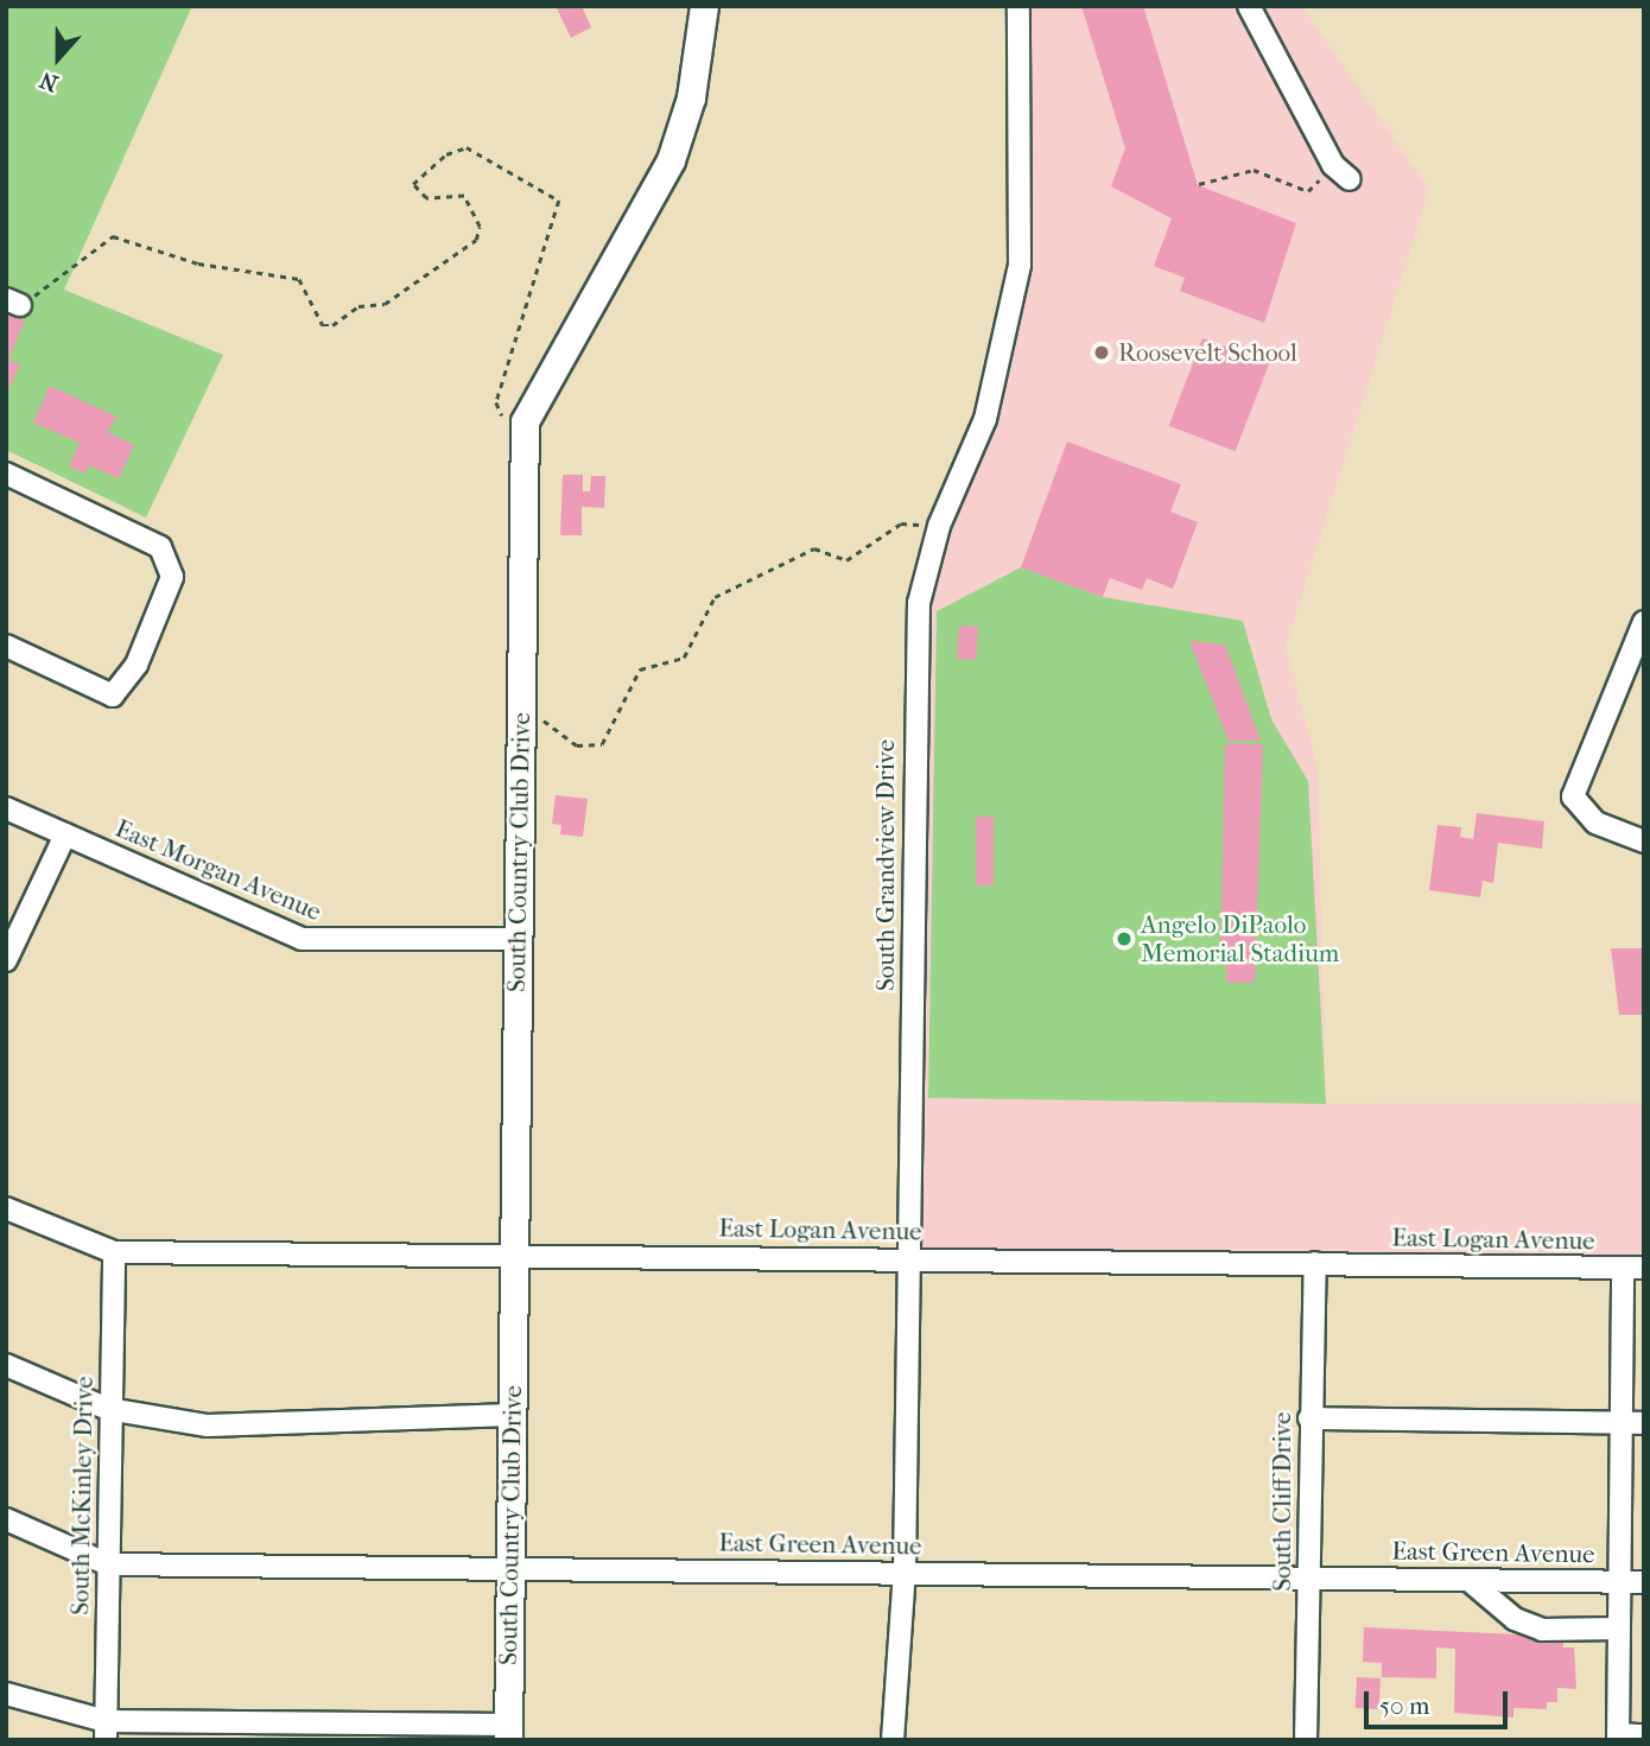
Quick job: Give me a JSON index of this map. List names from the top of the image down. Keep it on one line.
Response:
{"streets":{"main road":["South Country Club Drive"],"street":["South Grandview Drive","East Morgan Avenue","East Logan Avenue","South McKinley Drive","South Cliff Drive","East Green Avenue"]},"crossings":[["South Country Club Drive","East Morgan Avenue"],["South Country Club Drive","East Logan Avenue"],["South Country Club Drive","East Green Avenue"],["South Grandview Drive","East Logan Avenue"],["South Grandview Drive","East Green Avenue"],["East Logan Avenue","South McKinley Drive"],["East Logan Avenue","South Cliff Drive"],["South McKinley Drive","East Green Avenue"],["South Cliff Drive","East Green Avenue"]],"places":["Roosevelt School","Angelo DiPaolo Memorial Stadium"],"scale_bar":"50 m","north":"bottom"}
